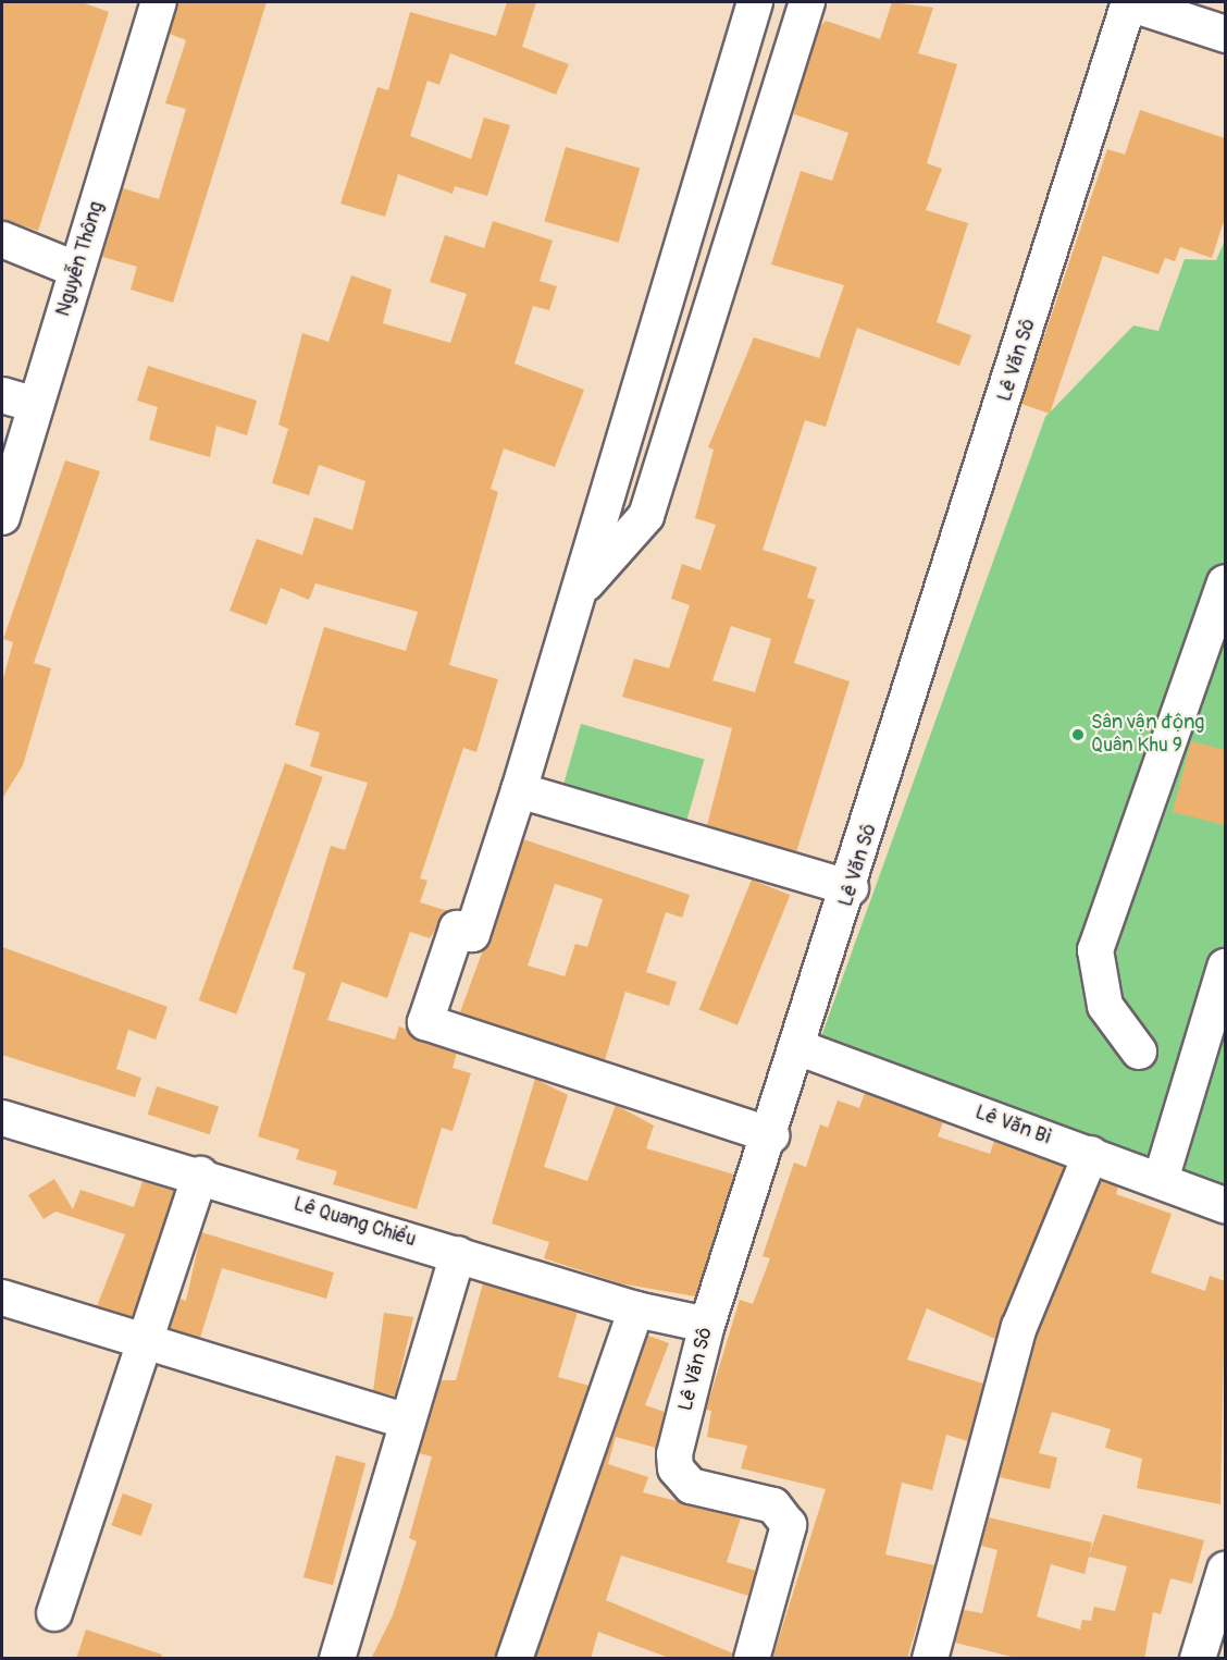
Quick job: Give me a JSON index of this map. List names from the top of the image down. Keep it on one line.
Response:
{"streets":{"street":["Nguyễn Thông","Lê Văn Sô","Lê Văn Bì","Lê Quang Chiểu"]},"crossings":[["Lê Văn Sô","Lê Văn Bì"],["Lê Văn Sô","Lê Quang Chiểu"]],"places":["Sân vận động Quân Khu 9"]}
